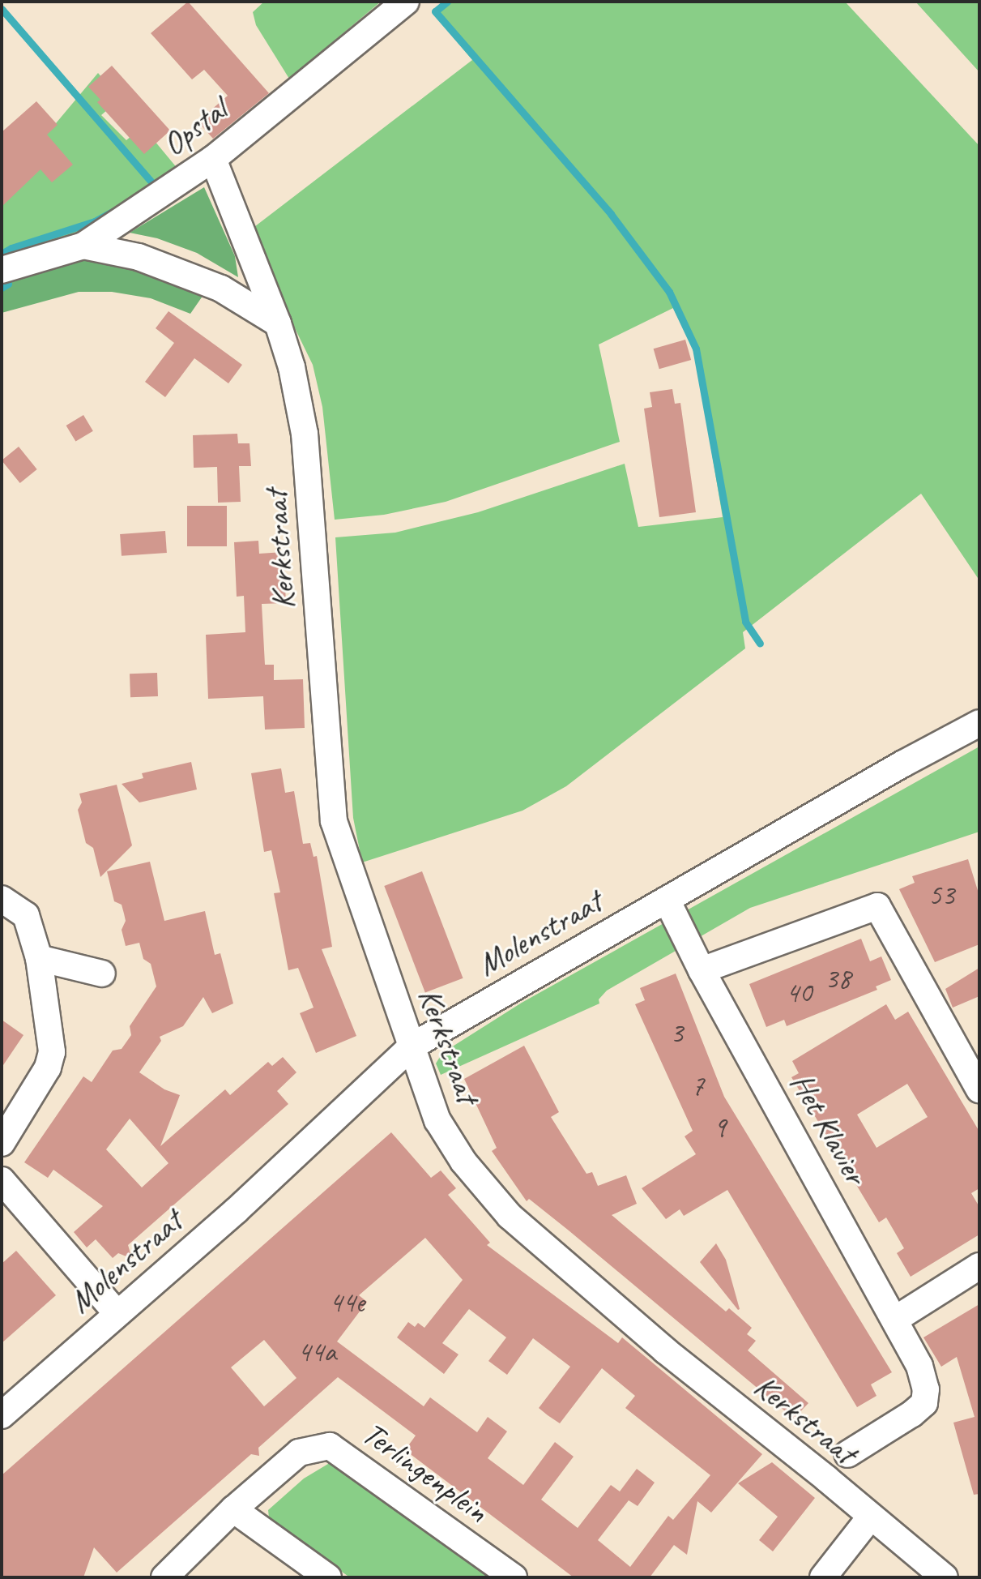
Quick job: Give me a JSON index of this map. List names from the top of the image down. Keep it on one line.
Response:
{"streets":{"street":["Opstal","Kerkstraat","Molenstraat","Het Klavier","Terlingenplein"]},"crossings":[["Opstal","Kerkstraat"],["Kerkstraat","Molenstraat"],["Molenstraat","Het Klavier"]],"house_numbers":["53","38","40","3","7","9","44e","44a"]}
